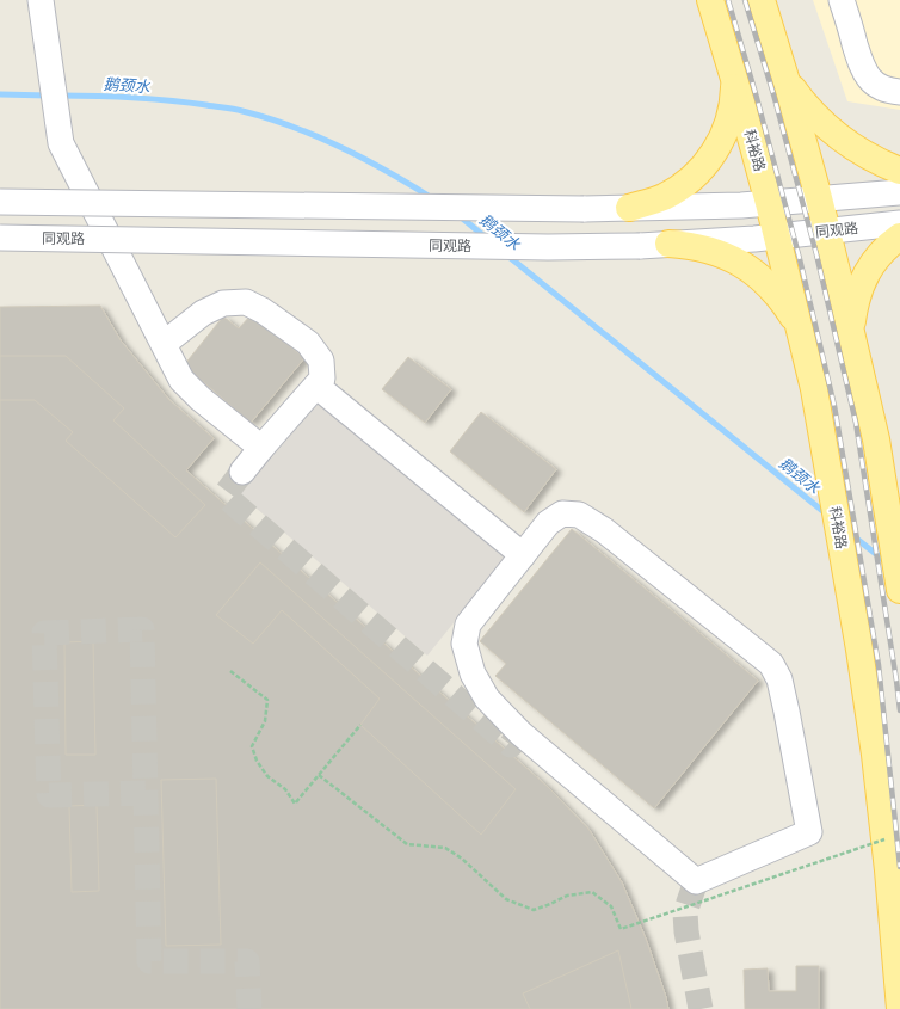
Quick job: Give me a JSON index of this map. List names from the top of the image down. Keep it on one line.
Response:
{"streets":{"main road":["科裕路"],"street":["同观路"]},"crossings":[["科裕路","同观路"]],"water":["鹅颈水"]}
